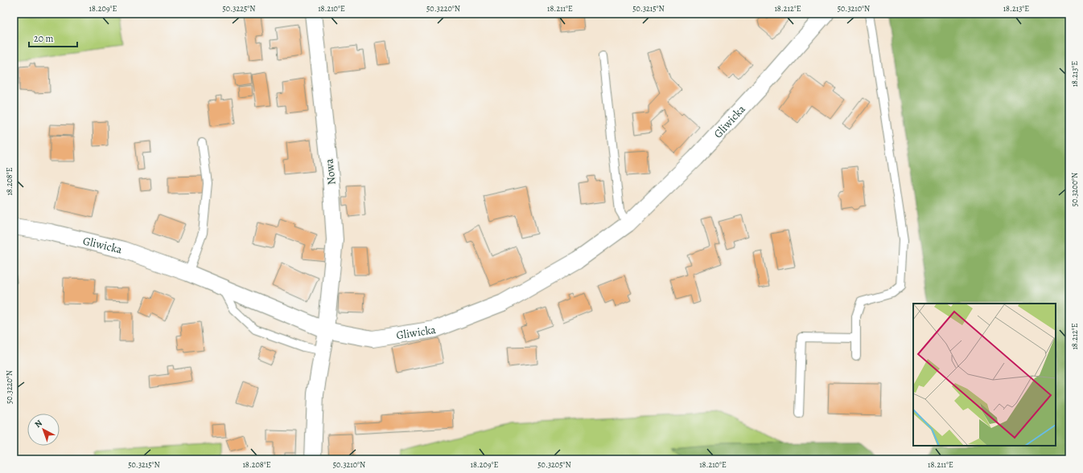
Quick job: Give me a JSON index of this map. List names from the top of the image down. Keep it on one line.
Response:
{"streets":{"street":["Gliwicka","Nowa"]},"crossings":[["Gliwicka","Nowa"]],"scale_bar":"20 m","north":"top left","coordinates":["18.209°E","50.3225°N","18.210°E","50.3220°N","18.211°E","50.3215°N","18.212°E","50.3210°N","18.213°E","18.208°E","50.3200°N","50.3205°N"]}
